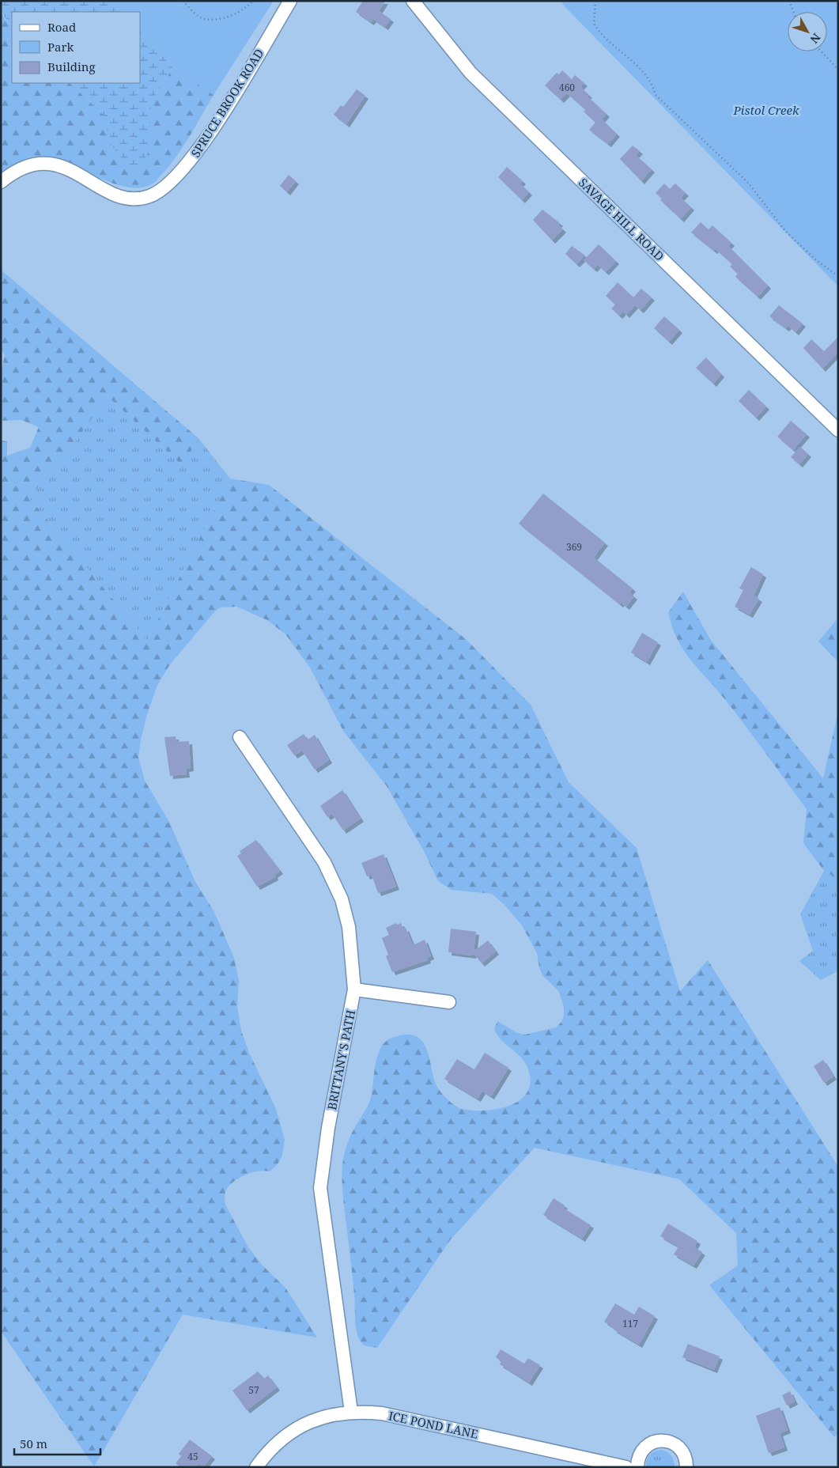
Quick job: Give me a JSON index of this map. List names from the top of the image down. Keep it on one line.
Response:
{"streets":{"street":["SPRUCE BROOK ROAD","SAVAGE HILL ROAD","BRITTANY'S PATH","ICE POND LANE"]},"crossings":[["BRITTANY'S PATH","ICE POND LANE"]],"parks":["Pistol Creek"],"house_numbers":["460","369","117","57","45"],"legend":["Road","Park","Building"],"scale_bar":"50 m","north":"bottom right"}
